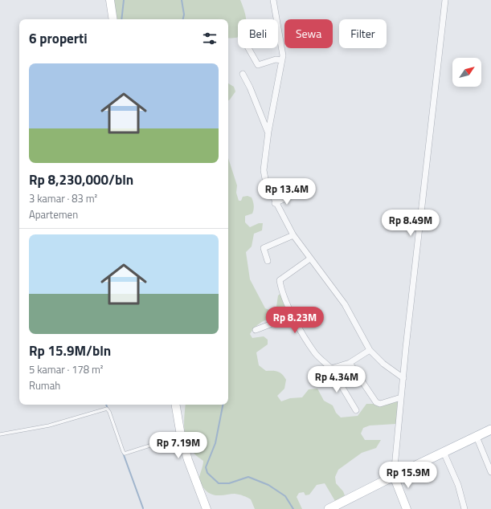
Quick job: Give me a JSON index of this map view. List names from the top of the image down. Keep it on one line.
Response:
{"north":"top right","page":{"chip":["Beli","Sewa","Filter"],"heading":"6 properti","list":[{"name":"Rp 8,230,000/bln","note":"3 kamar · 83 m² · Apartemen"},{"name":"Rp 15.9M/bln","note":"5 kamar · 178 m² · Rumah"}],"price":["Rp 13.4M","Rp 8.49M","Rp 8.23M","Rp 4.34M","Rp 7.19M","Rp 15.9M"]}}
